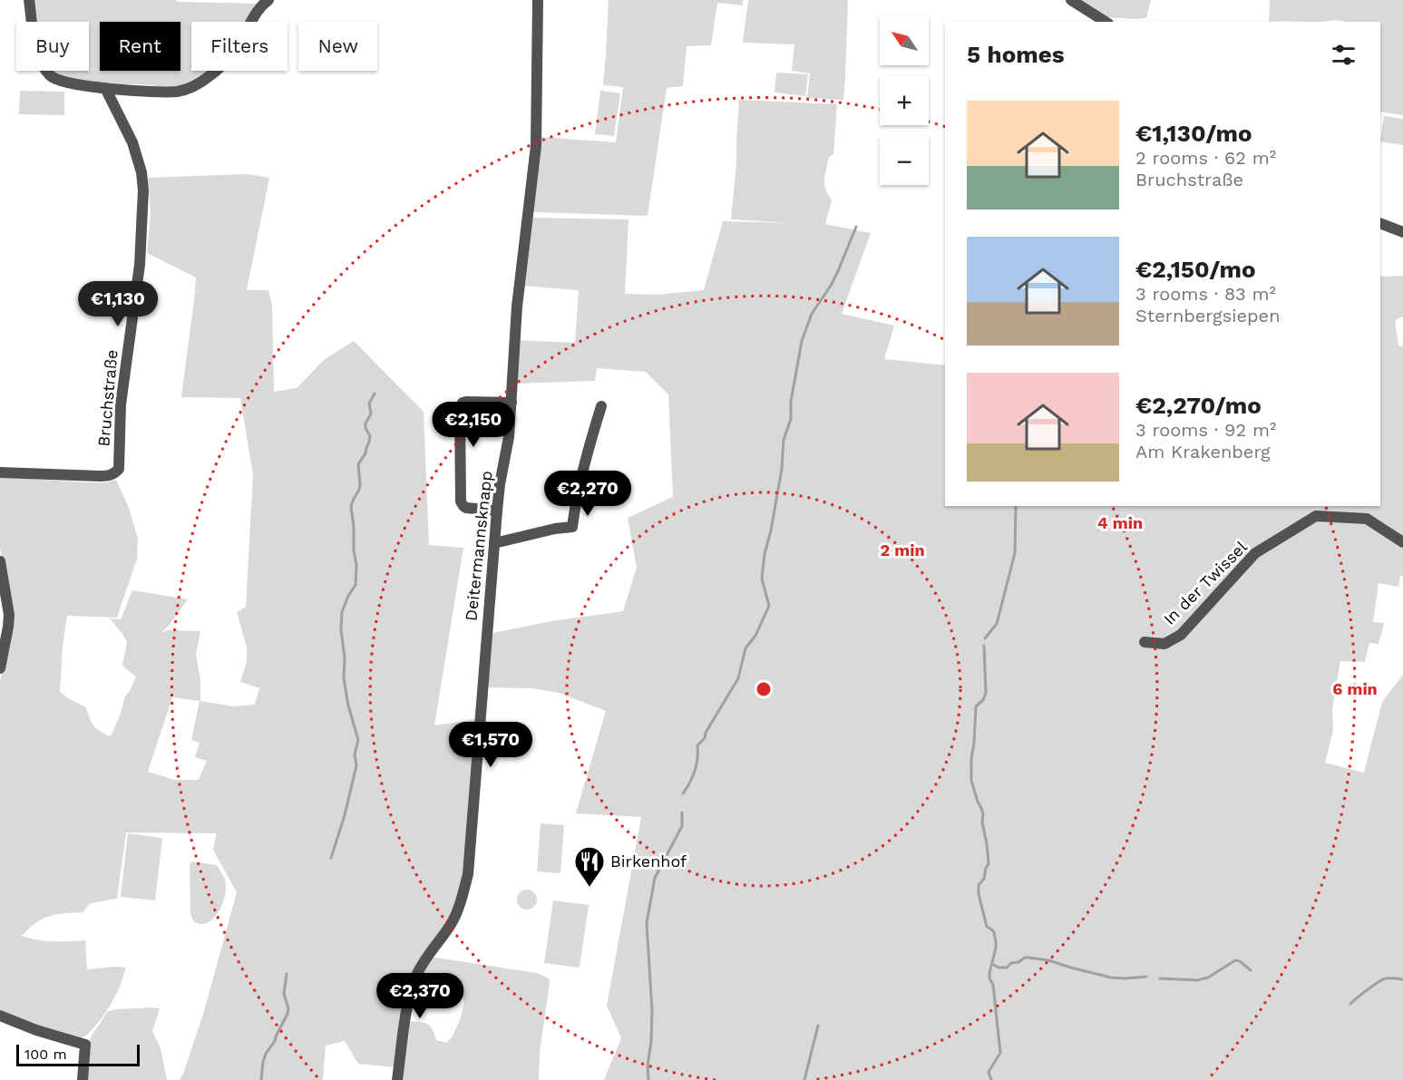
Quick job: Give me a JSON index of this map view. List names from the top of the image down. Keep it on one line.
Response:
{"streets":{"street":["Bruchstraße","Deitermannsknapp","In der Twissel"]},"places":{"restaurant":["Birkenhof"]},"scale_bar":"100 m","north":"top left","page":{"map_buttons":["+","−"],"chip":["Buy","Rent","Filters","New"],"heading":"5 homes","list":[{"name":"€1,130/mo","note":"2 rooms · 62 m² · Bruchstraße"},{"name":"€2,150/mo","note":"3 rooms · 83 m² · Sternbergsiepen"},{"name":"€2,270/mo","note":"3 rooms · 92 m² · Am Krakenberg"}],"price":["€1,130","€2,150","€2,270","€1,570","€2,370"],"scale":"100 m"},"rings":["4 min","2 min","6 min"]}
